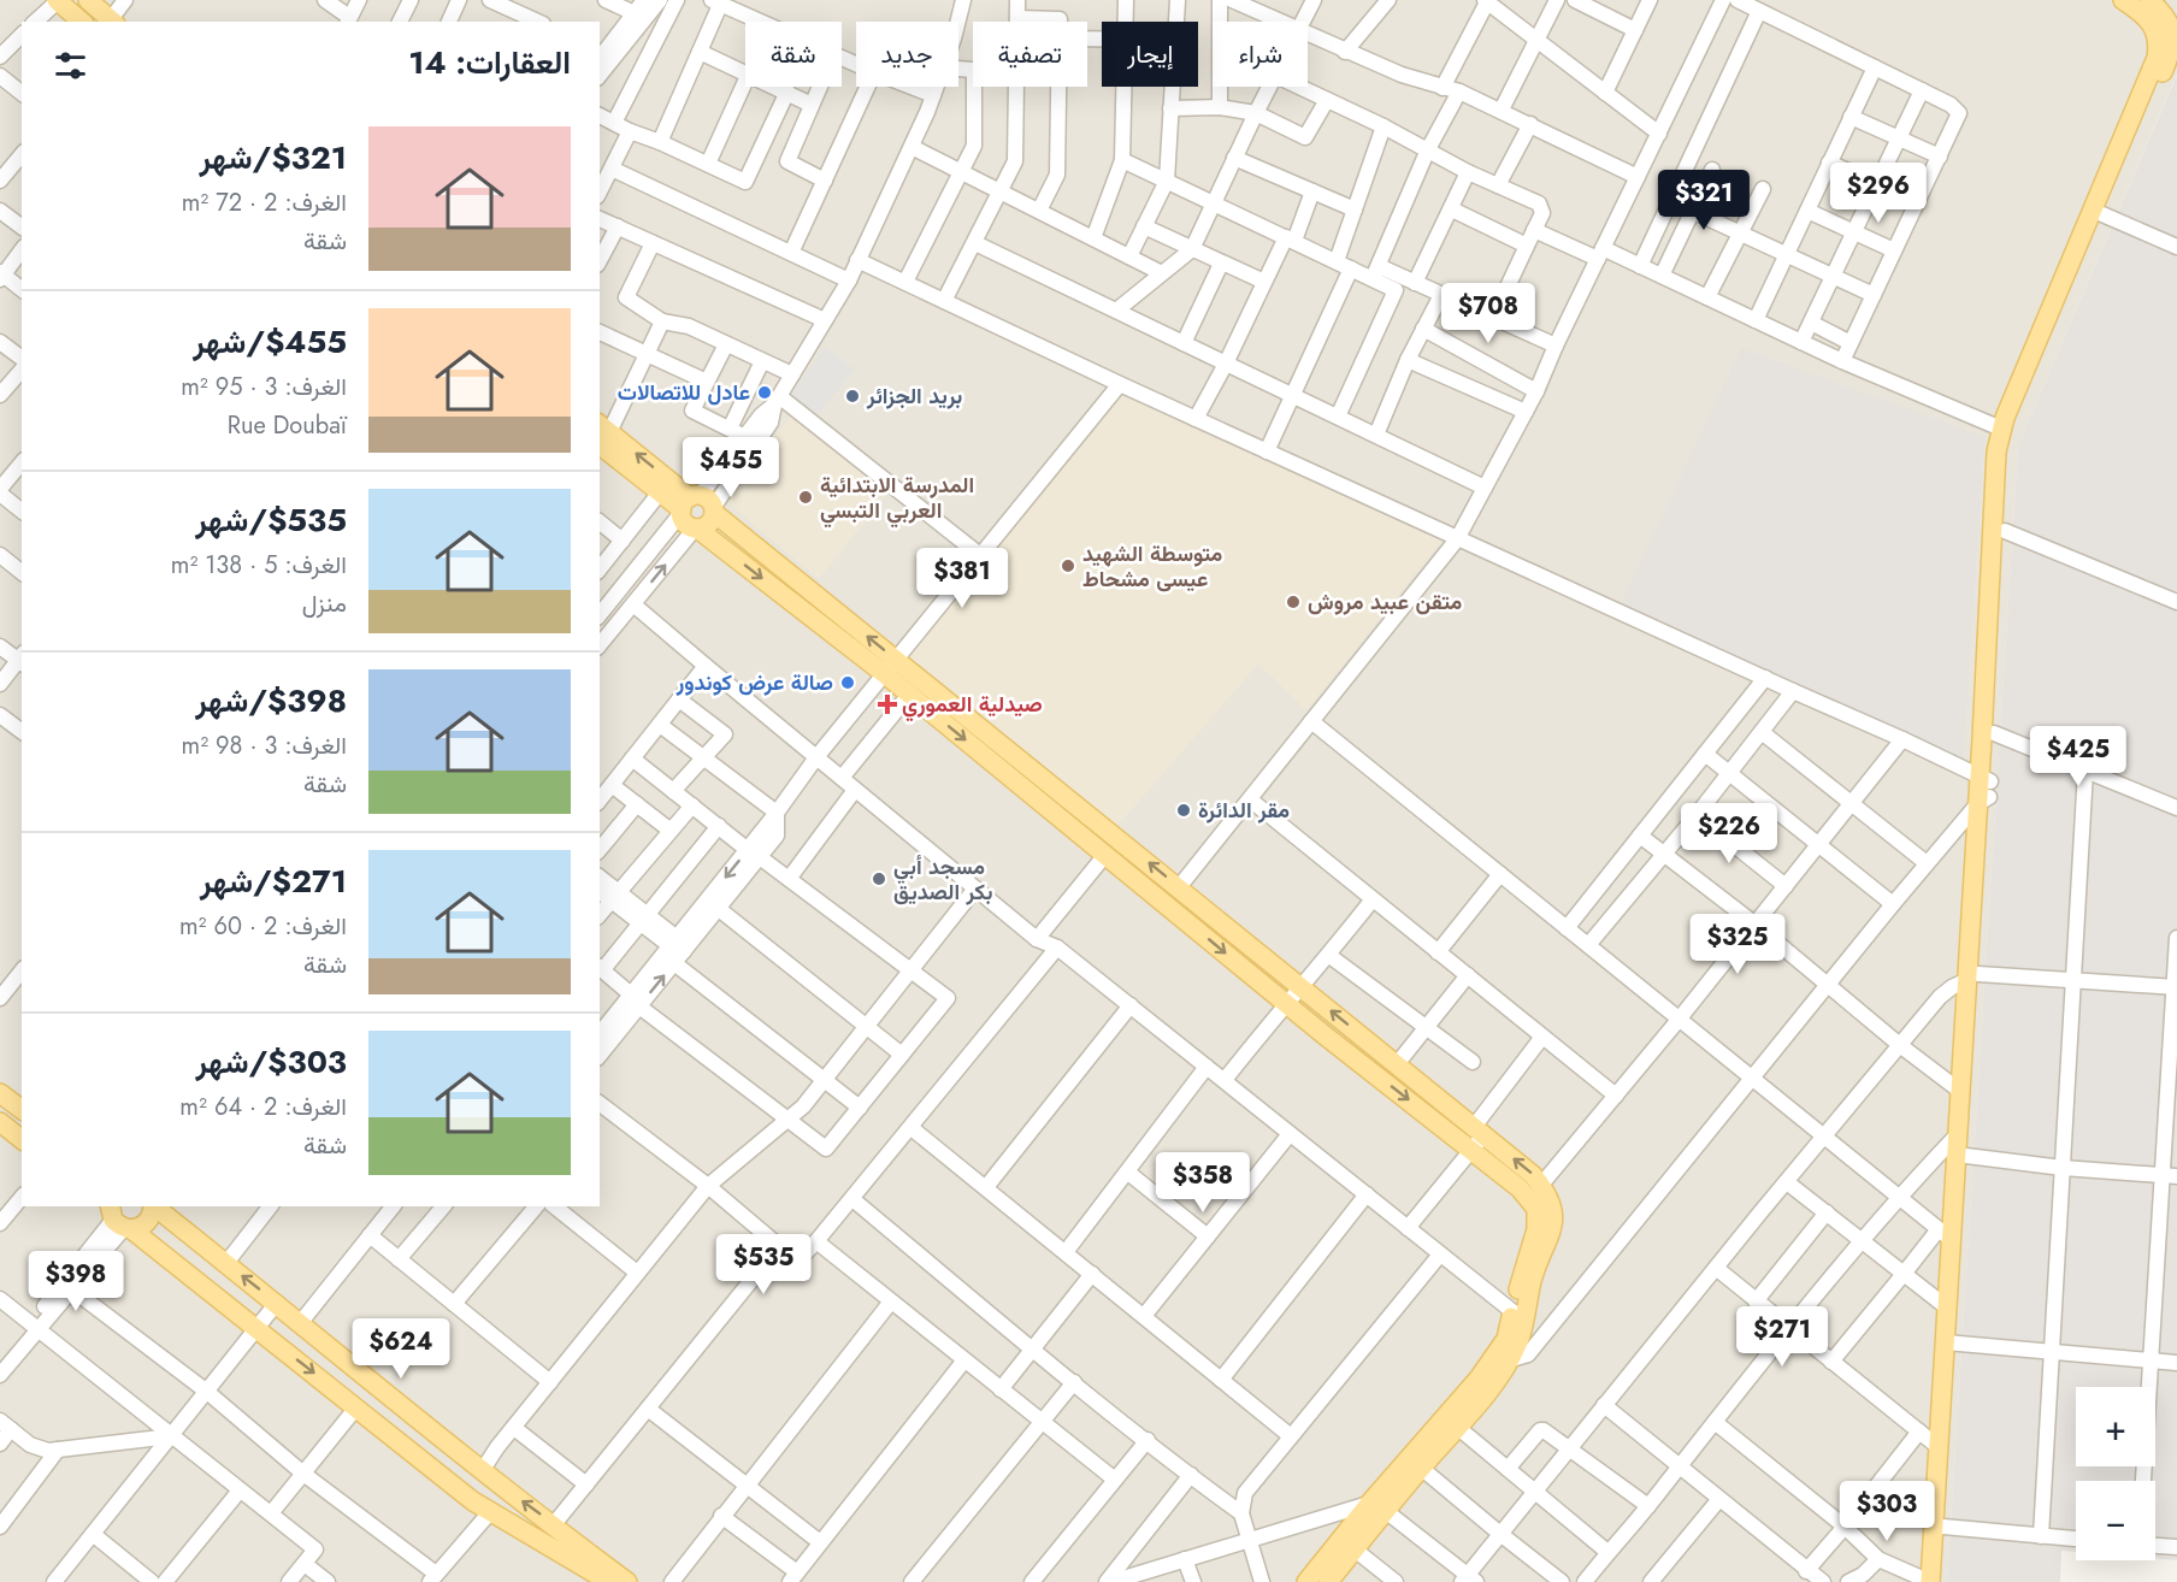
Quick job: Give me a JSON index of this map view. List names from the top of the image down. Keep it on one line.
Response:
{"places":{"other":["عادل للاتصالات","بريد الجزائر","المدرسة الابتدائية العربي التبسي","متوسطة الشهيد عيسى مشحاط","متقن عبيد مروش","صالة عرض كوندور","مقر الدائرة","مسجد أبي بكر الصديق"],"health":["صيدلية العموري"]},"page":{"chip":["شراء","إيجار","تصفية","جديد","شقة"],"heading":"العقارات: 14","list":[{"name":"$321/شهر","note":"الغرف: 2 · 72 m² · شقة"},{"name":"$455/شهر","note":"الغرف: 3 · 95 m² · Rue Doubaï"},{"name":"$535/شهر","note":"الغرف: 5 · 138 m² · منزل"},{"name":"$398/شهر","note":"الغرف: 3 · 98 m² · شقة"},{"name":"$271/شهر","note":"الغرف: 2 · 60 m² · شقة"},{"name":"$303/شهر","note":"الغرف: 2 · 64 m² · شقة"}],"price":["$296","$321","$708","$455","$381","$425","$226","$325","$358","$535","$398","$271","$624","$303"],"map_buttons":["+","−"]}}
